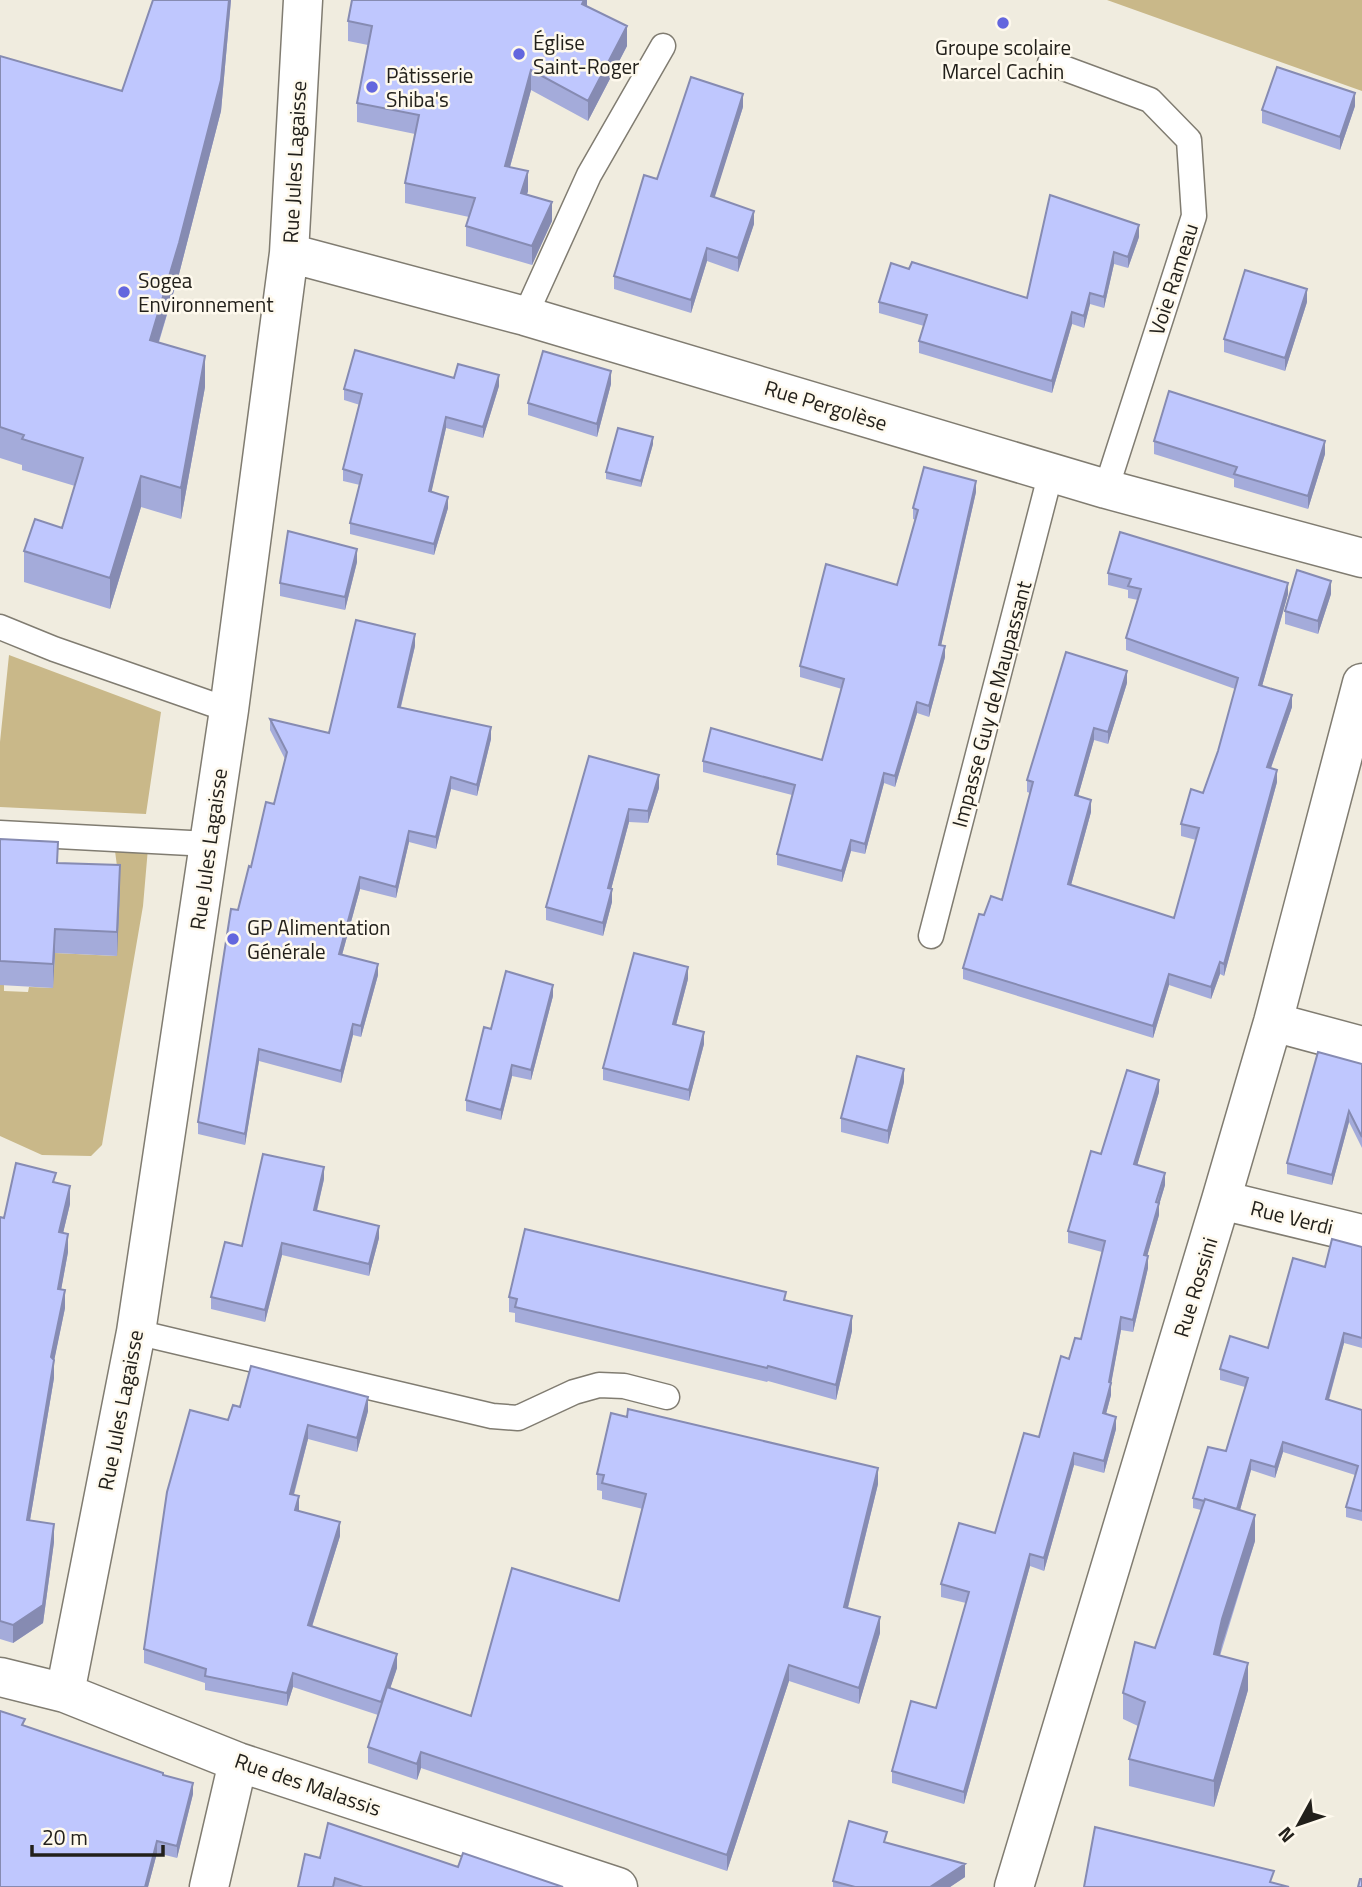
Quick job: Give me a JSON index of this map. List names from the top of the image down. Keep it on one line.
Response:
{"streets":{"street":["Rue Jules Lagaisse","Rue Pergolèse","Rue Verdi","Rue Rossini","Rue des Malassis"],"lane":["Voie Rameau","Impasse Guy de Maupassant"]},"crossings":[["Rue Jules Lagaisse","Rue Pergolèse"],["Rue Jules Lagaisse","Rue des Malassis"],["Voie Rameau","Rue Pergolèse"],["Rue Pergolèse","Impasse Guy de Maupassant"],["Rue Verdi","Rue Rossini"]],"places":["Groupe scolaire Marcel Cachin","Église Saint-Roger","Pâtisserie Shiba's","Sogea Environnement","GP Alimentation Générale"],"scale_bar":"20 m","north":"bottom left"}
